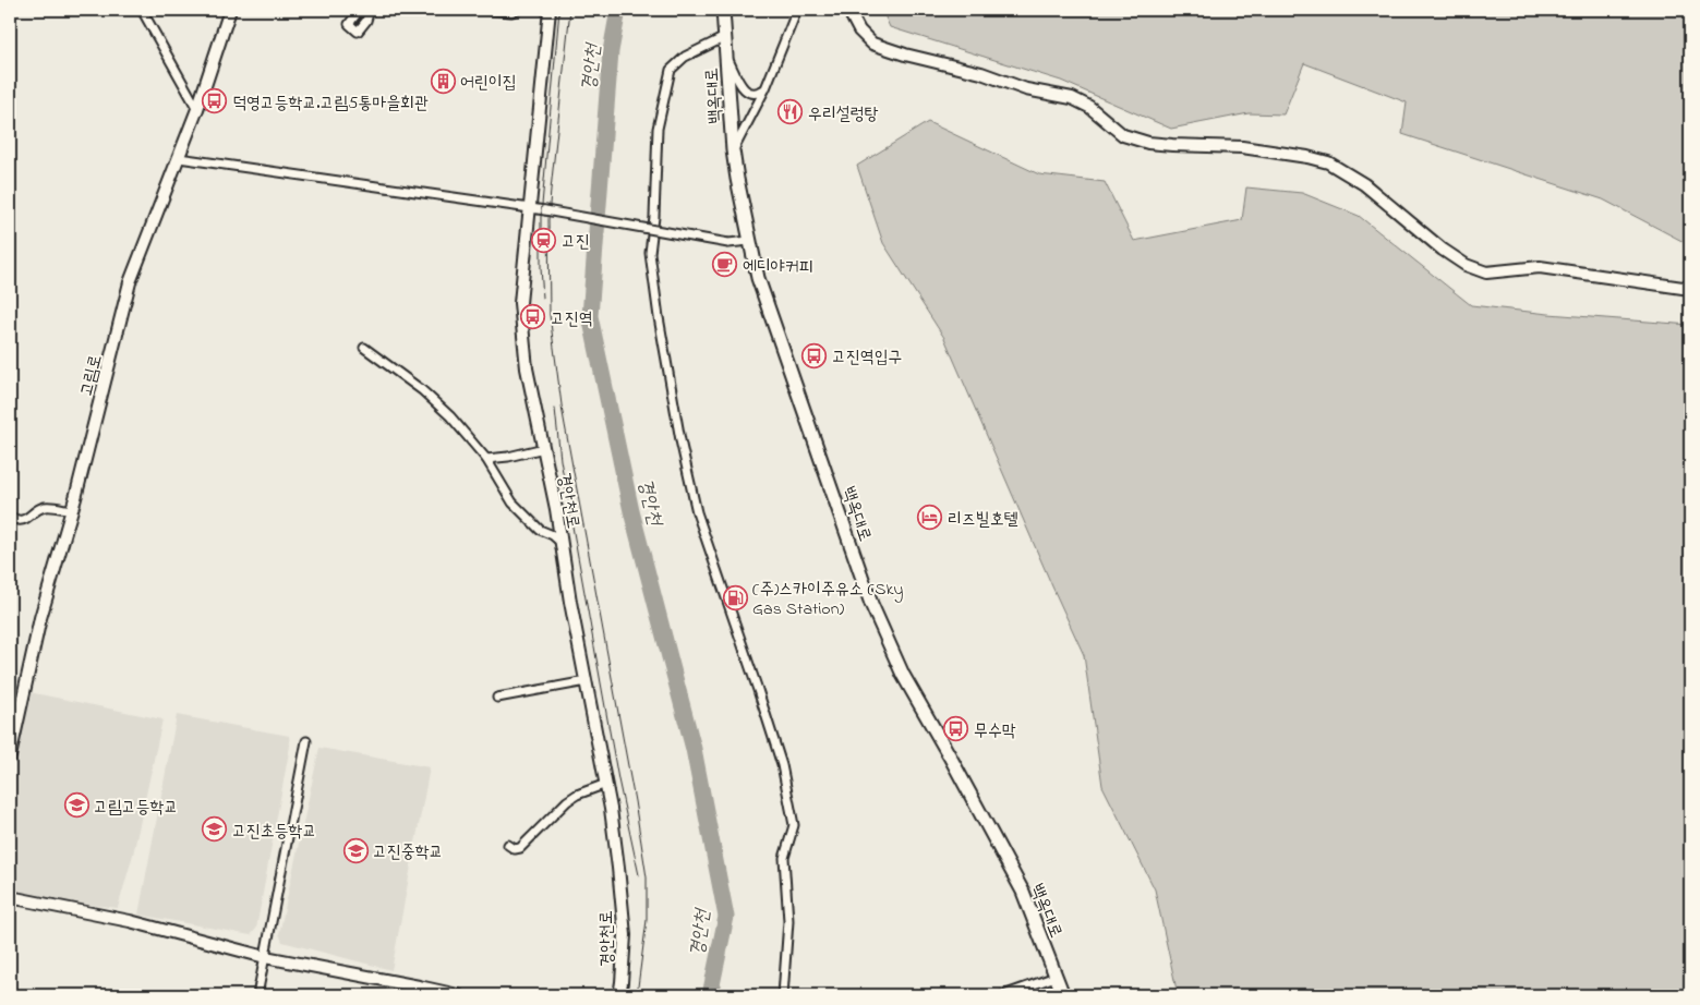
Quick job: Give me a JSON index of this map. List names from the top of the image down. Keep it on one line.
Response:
{"streets":{"main road":["백옥대로"],"street":["고림로","경안천로"]},"water":["경안천"],"places":{"building":["어린이집"],"bus stop":["덕영고등학교.고림5통마을회관","고진역","고진역입구","무수막"],"restaurant":["우리설렁탕"],"station":["고진"],"cafe":["에디야커피"],"hotel":["리즈빌호텔"],"fuel station":["(주)스카이주유소 (Sky Gas Station)"],"school or university":["고림고등학교","고진초등학교","고진중학교"]}}
